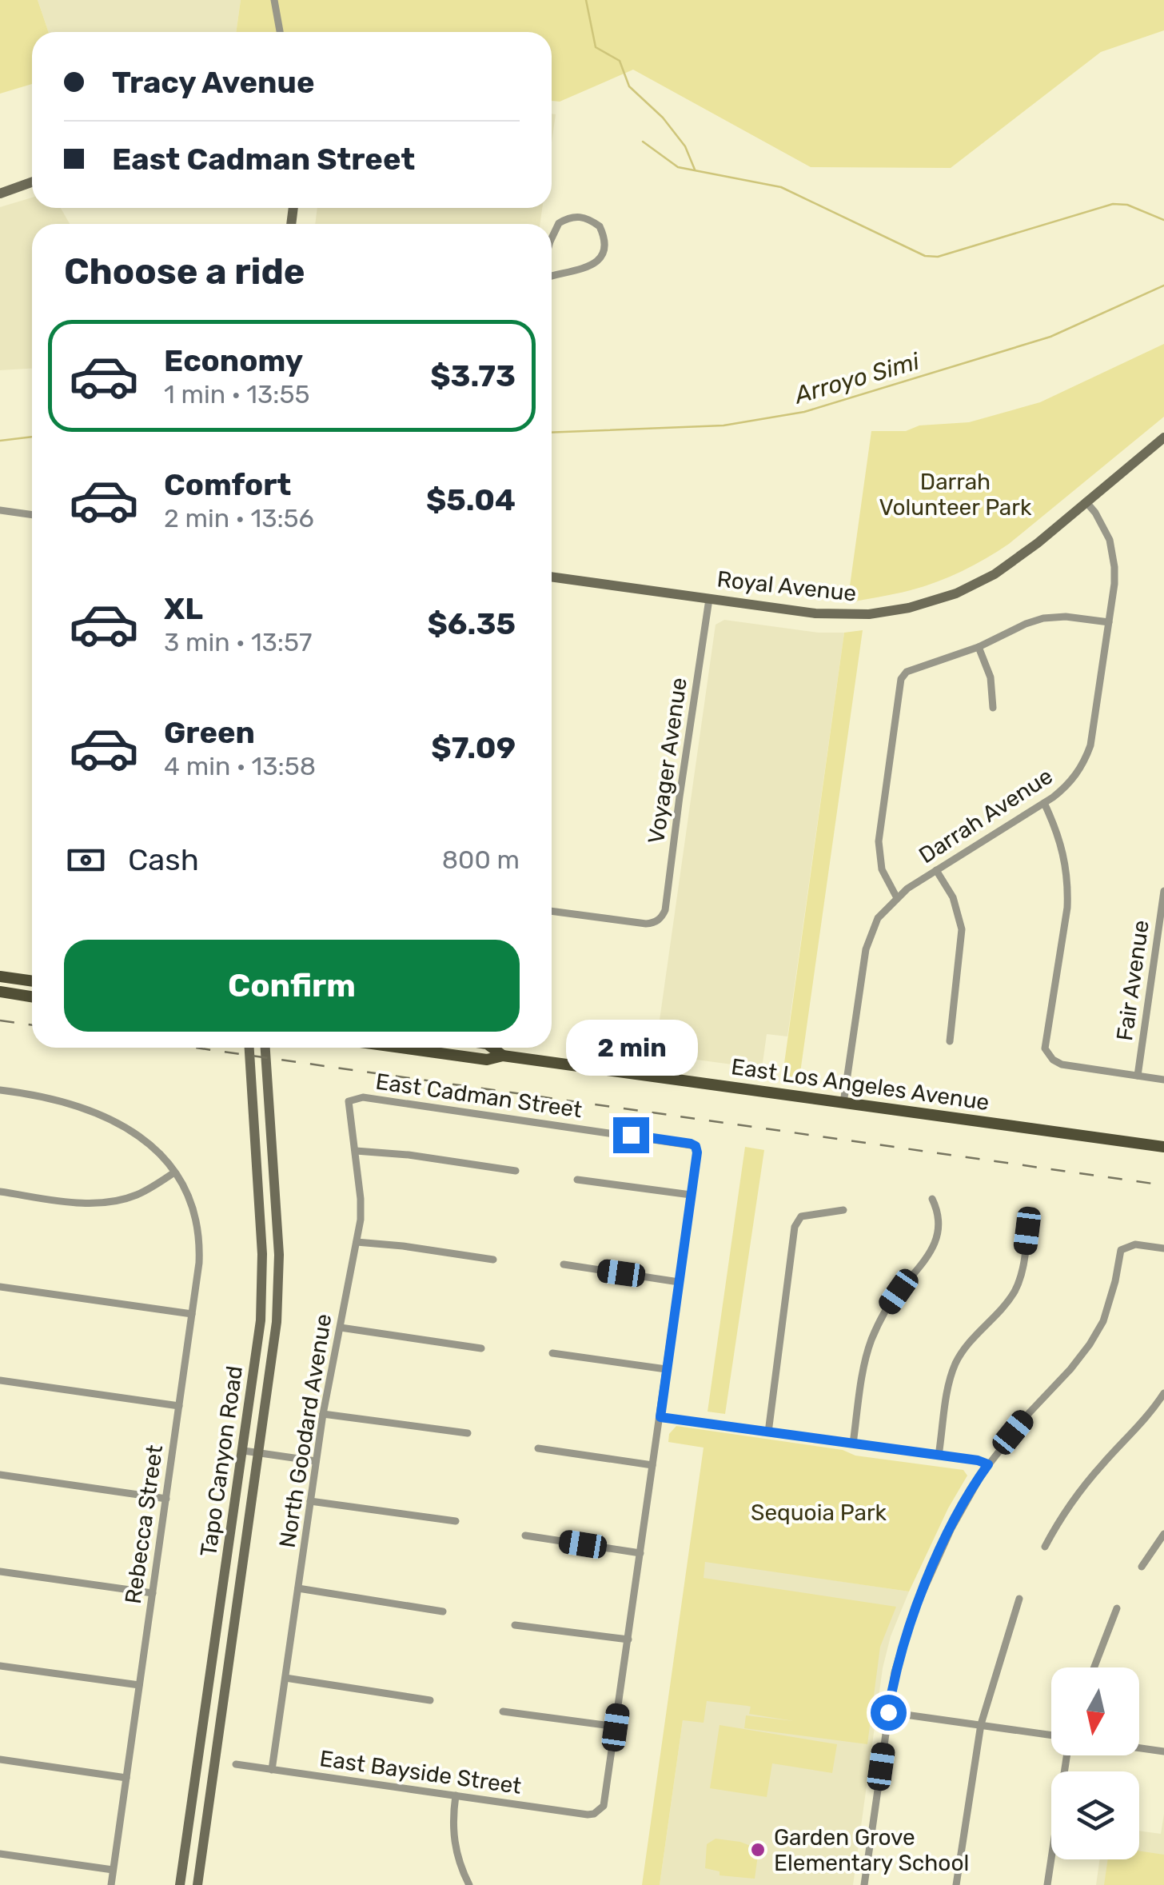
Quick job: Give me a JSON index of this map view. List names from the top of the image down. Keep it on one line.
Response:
{"streets":{"main road":["Royal Avenue","East Los Angeles Avenue","Tapo Canyon Road"],"street":["Voyager Avenue","Darrah Avenue","Fair Avenue","East Cadman Street","North Goodard Avenue","Rebecca Street","East Bayside Street"]},"crossings":[["Royal Avenue","Voyager Avenue"],["Royal Avenue","Darrah Avenue"],["Darrah Avenue","East Los Angeles Avenue"],["East Cadman Street","North Goodard Avenue"],["North Goodard Avenue","East Bayside Street"]],"water":["Arroyo Simi"],"parks":["Darrah Volunteer Park","Sequoia Park"],"places":["Garden Grove Elementary School"],"north":"bottom","page":{"banner":["Tracy Avenue","East Cadman Street"],"heading":"Choose a ride","list":[{"name":"Economy","note":"1 min · 13:55","value":"$3.73"},{"name":"Comfort","note":"2 min · 13:56","value":"$5.04"},{"name":"XL","note":"3 min · 13:57","value":"$6.35"},{"name":"Green","note":"4 min · 13:58","value":"$7.09"}],"pay":["Cash","800 m"],"buttons":"Confirm","bubble":"2 min"}}
